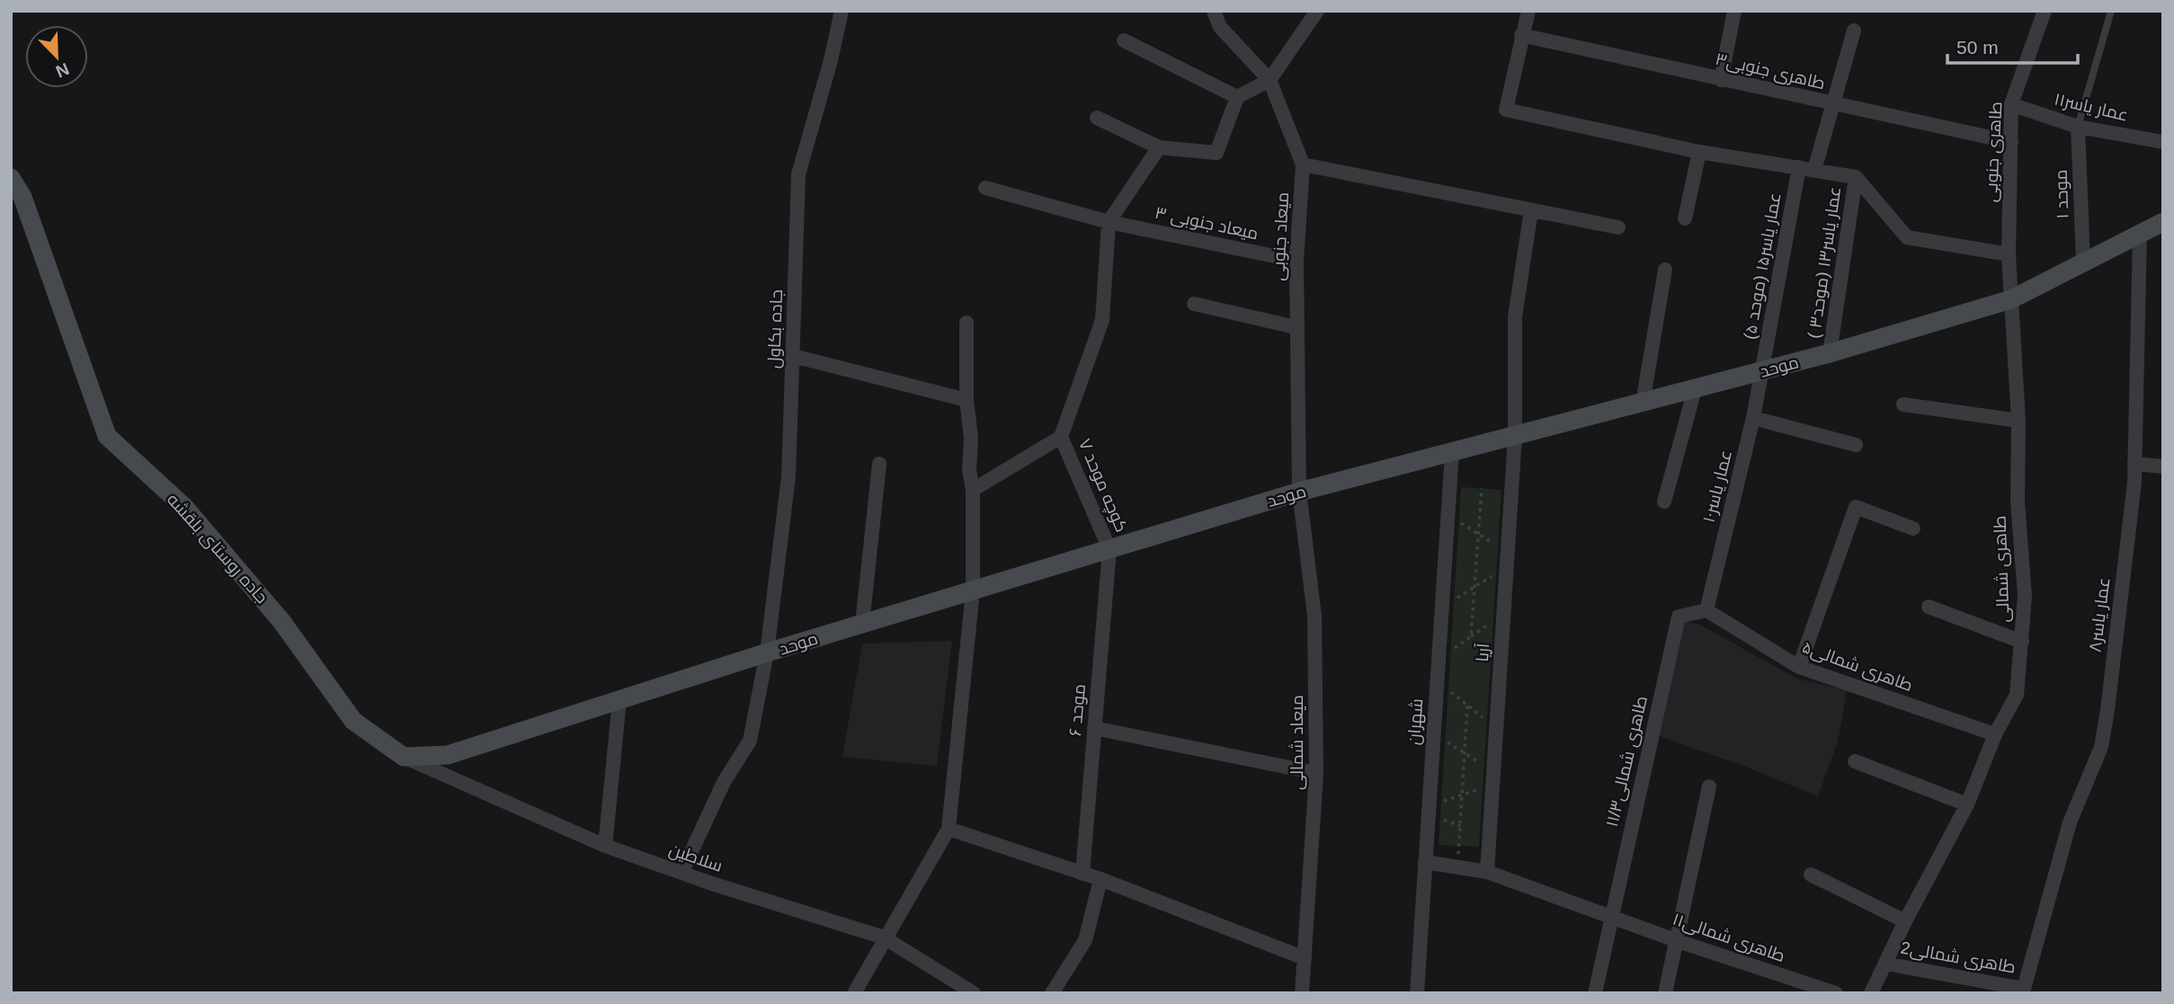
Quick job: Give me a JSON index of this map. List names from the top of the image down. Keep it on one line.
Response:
{"streets":{"street":["طاهری جنوبی۳","عمار یاسر۱۱","طاهری جنوبی","موحد ۱","میعاد جنوبی ۳","میعاد جنوبی","عمار یاسر۱۳ (موحد۳ )","عمار یاسر۱۵ (موحد ۵)","جاده بکاول","موحد","کوچه موحد ۷","عمار یاسر۱۰","جاده روستای بلقشه","طاهری شمالی","عمار یاسر۸","آریا","طاهری شمالی۵","موحد ۶","شهران","میعاد شمالی","طاهری شمالی۱۱/۳","سلاطین","طاهری شمالی۱۱","طاهری شمالی2"]},"crossings":[["طاهری جنوبی۳","طاهری جنوبی"],["عمار یاسر۱۱","طاهری جنوبی"],["عمار یاسر۱۱","موحد ۱"],["طاهری جنوبی","موحد"],["طاهری جنوبی","طاهری شمالی"],["موحد ۱","موحد"],["میعاد جنوبی ۳","میعاد جنوبی"],["میعاد جنوبی","موحد"],["میعاد جنوبی","میعاد شمالی"],["عمار یاسر۱۳ (موحد۳ )","موحد"],["عمار یاسر۱۵ (موحد ۵)","موحد"],["عمار یاسر۱۵ (موحد ۵)","عمار یاسر۱۰"],["جاده بکاول","موحد"],["جاده بکاول","سلاطین"],["موحد","کوچه موحد ۷"],["موحد","عمار یاسر۱۰"],["موحد","جاده روستای بلقشه"],["موحد","طاهری شمالی"],["موحد","عمار یاسر۸"],["موحد","آریا"],["موحد","موحد ۶"],["موحد","شهران"],["موحد","میعاد شمالی"],["موحد","سلاطین"],["کوچه موحد ۷","موحد ۶"],["عمار یاسر۱۰","طاهری شمالی۵"],["عمار یاسر۱۰","طاهری شمالی۱۱/۳"],["جاده روستای بلقشه","سلاطین"],["طاهری شمالی","طاهری شمالی۵"],["طاهری شمالی","طاهری شمالی2"],["عمار یاسر۸","طاهری شمالی2"],["آریا","طاهری شمالی۱۱"],["طاهری شمالی۵","طاهری شمالی۱۱/۳"],["شهران","طاهری شمالی۱۱"],["طاهری شمالی۱۱/۳","طاهری شمالی۱۱"]],"scale_bar":"50 m","north":"bottom right"}
